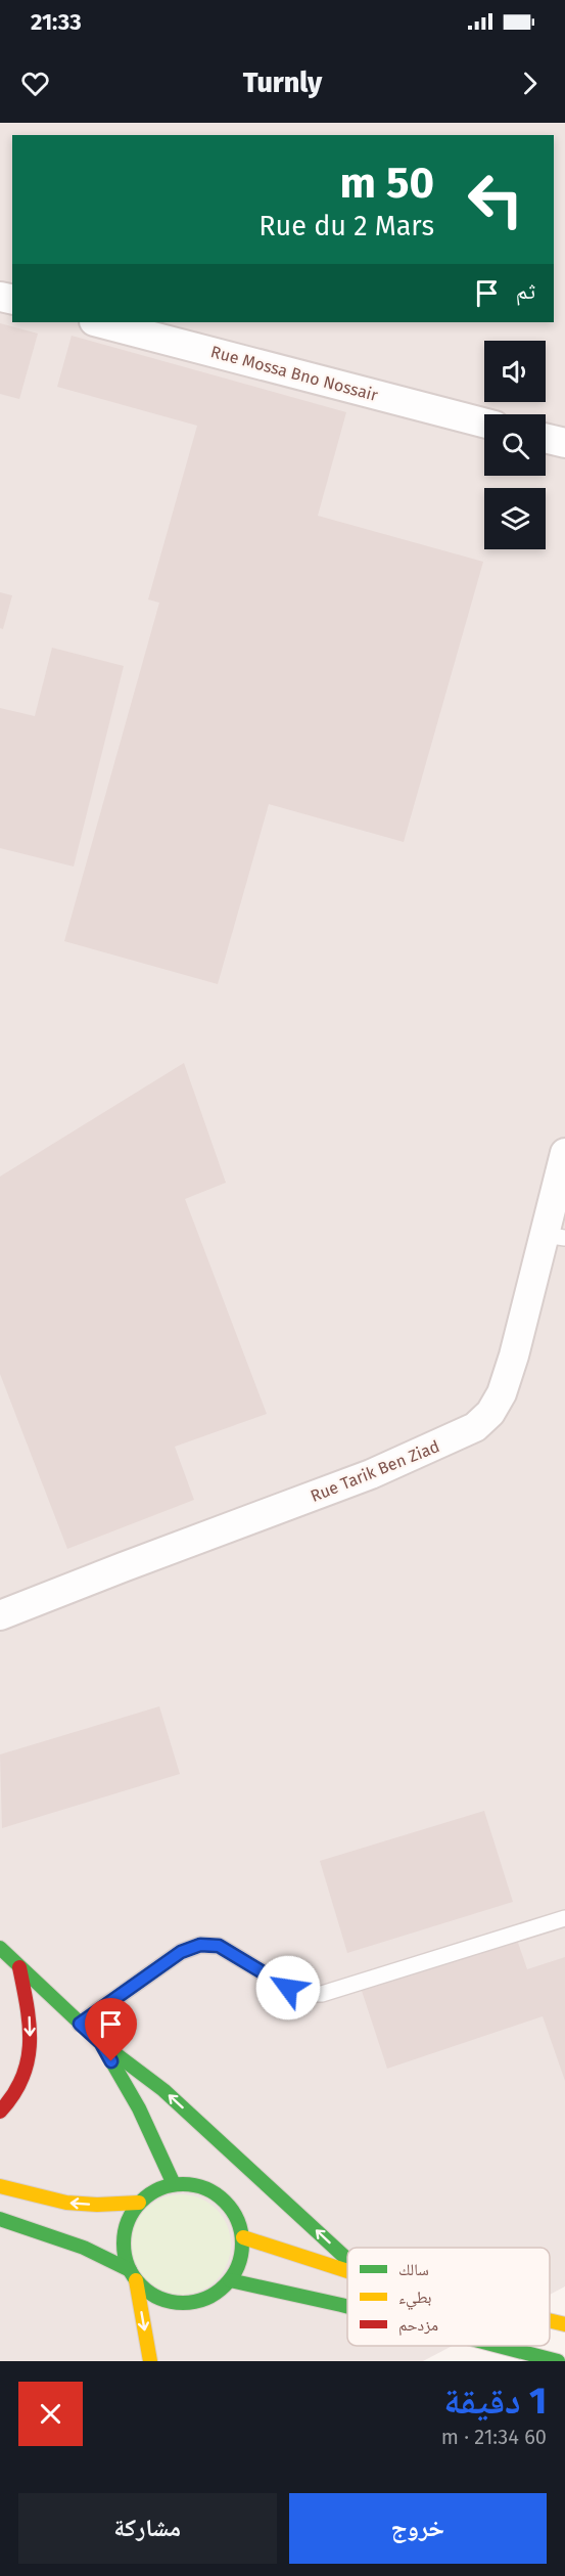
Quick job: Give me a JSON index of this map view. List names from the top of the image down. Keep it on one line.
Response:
{"streets":{"street":["Rue Mossa Bno Nossair","Rue Tarik Ben Ziad"]},"legend":["سالك","بطيء","مزدحم"],"page":{"status":"21:33","header":"Turnly","turn":["50 m","Rue du 2 Mars"],"then":"ثم","heading":["1 دقيقة","60 m · 21:34"],"buttons":["خروج","مشاركة"]}}
